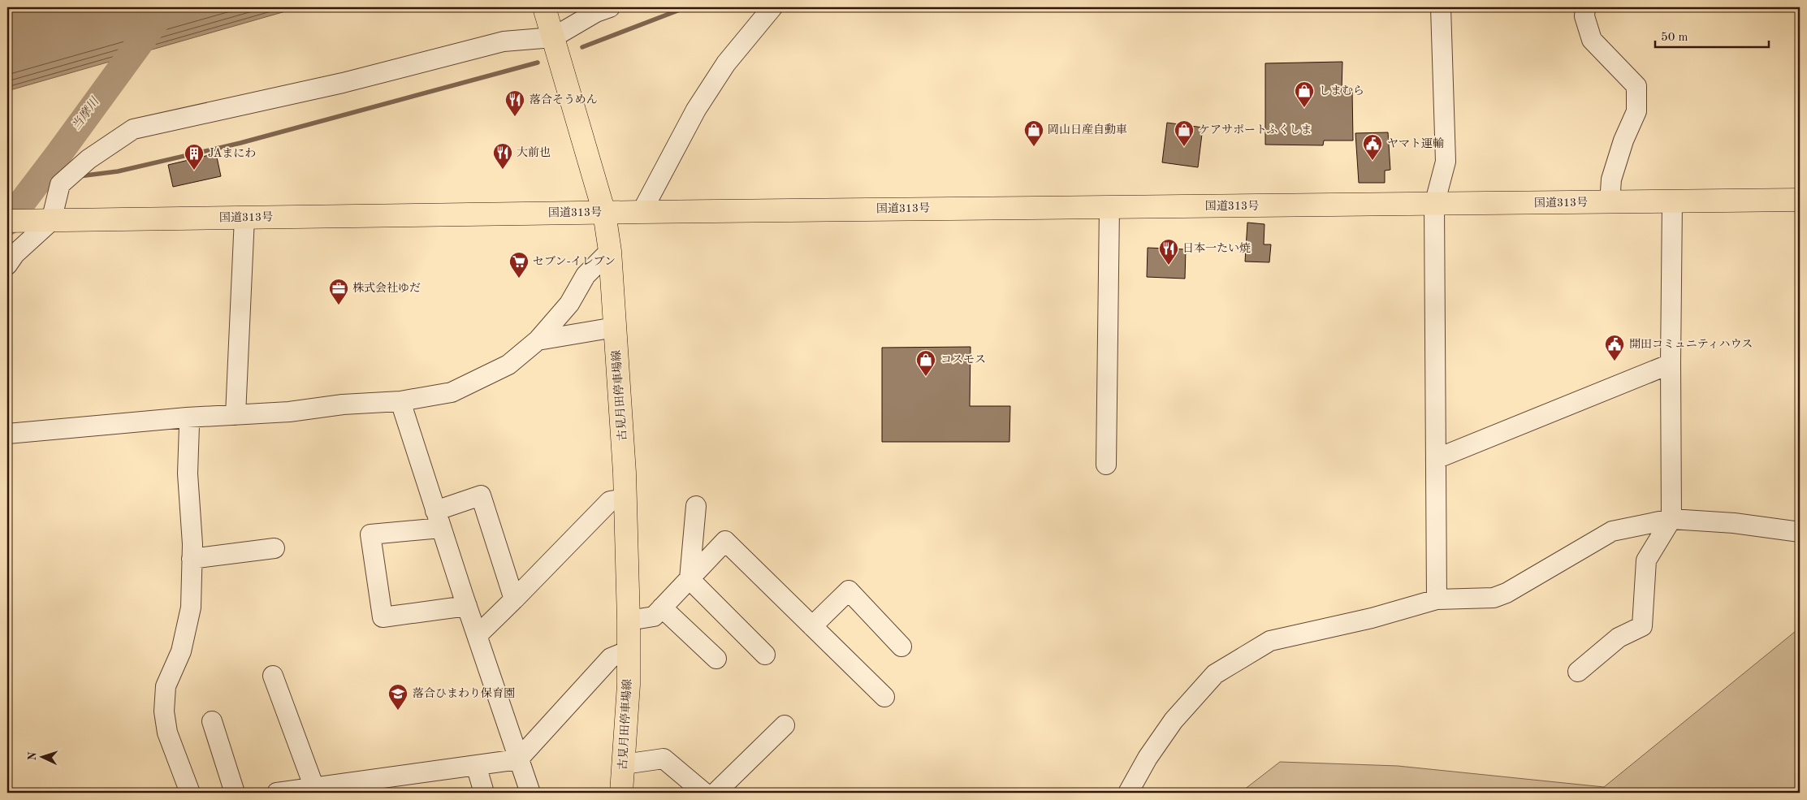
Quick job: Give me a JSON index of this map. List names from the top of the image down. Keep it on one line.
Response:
{"streets":{"main road":["国道313号","古見月田停車場線"]},"crossings":[["国道313号","古見月田停車場線"]],"water":["当摩川"],"places":{"shop":["しまむら","岡山日産自動車","ケアサポートふくしま","コスモス"],"restaurant":["落合そうめん","大前也","日本一たい焼"],"public building":["ヤマト運輸","開田コミュニティハウス"],"building":["JAまにわ"],"supermarket":["セブン-イレブン"],"office":["株式会社ゆだ"],"school or university":["落合ひまわり保育園"]},"scale_bar":"50 m","north":"left"}
